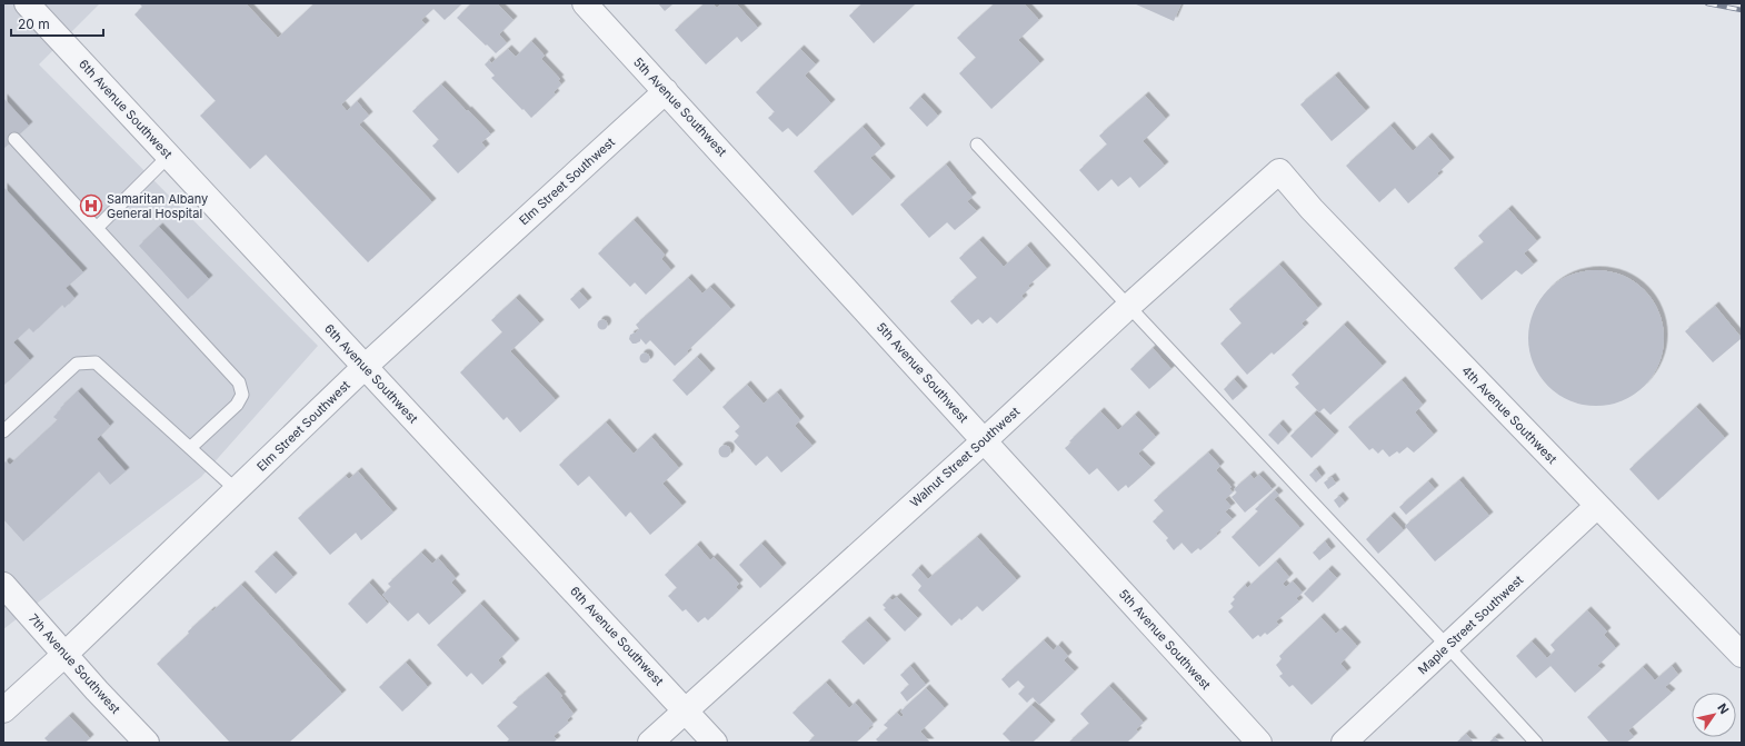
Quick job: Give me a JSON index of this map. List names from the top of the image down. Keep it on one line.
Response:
{"streets":{"street":["5th Avenue Southwest","6th Avenue Southwest","Elm Street Southwest","4th Avenue Southwest","Walnut Street Southwest","Maple Street Southwest","7th Avenue Southwest"]},"crossings":[["5th Avenue Southwest","Elm Street Southwest"],["5th Avenue Southwest","Walnut Street Southwest"],["6th Avenue Southwest","Elm Street Southwest"],["6th Avenue Southwest","Walnut Street Southwest"],["Elm Street Southwest","7th Avenue Southwest"],["4th Avenue Southwest","Walnut Street Southwest"],["4th Avenue Southwest","Maple Street Southwest"]],"places":{"hospital":["Samaritan Albany General Hospital"]},"scale_bar":"20 m","north":"top right"}
